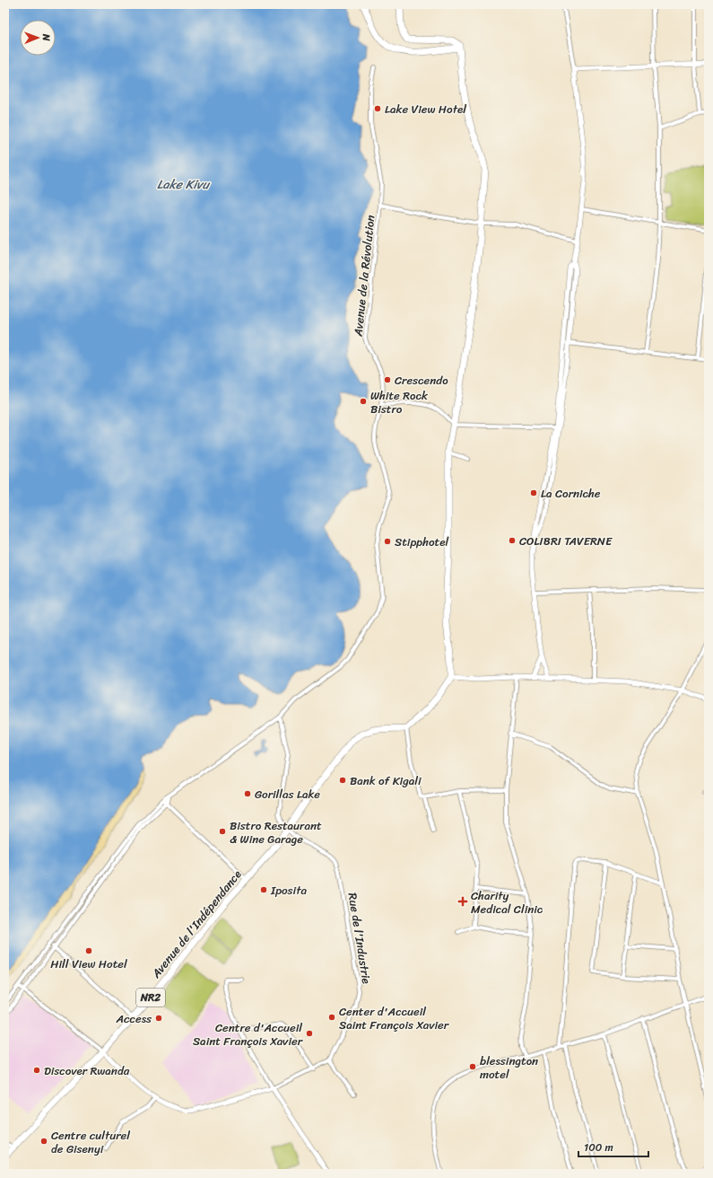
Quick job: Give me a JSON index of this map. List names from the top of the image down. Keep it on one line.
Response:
{"streets":{"highway":["Avenue de l'Indépendance","NR2"],"street":["Avenue de la Révolution","Rue de l'Industrie"]},"crossings":[["Avenue de l'Indépendance","Rue de l'Industrie"]],"water":["Lake Kivu"],"places":{"other":["Lake View Hotel","Crescendo","White Rock Bistro","La Corniche","COLIBRI TAVERNE","Stipphotel","Bank of Kigali","Gorillas Lake","Bistro Restaurant & Wine Garage","Iposita","Hill View Hotel","Center d'Accueil Saint François Xavier","Access","Centre d'Accueil Saint François Xavier","blessington motel","Discover Rwanda","Centre culturel de Gisenyi"],"health":["Charity Medical Clinic"]},"scale_bar":"100 m","north":"right"}
